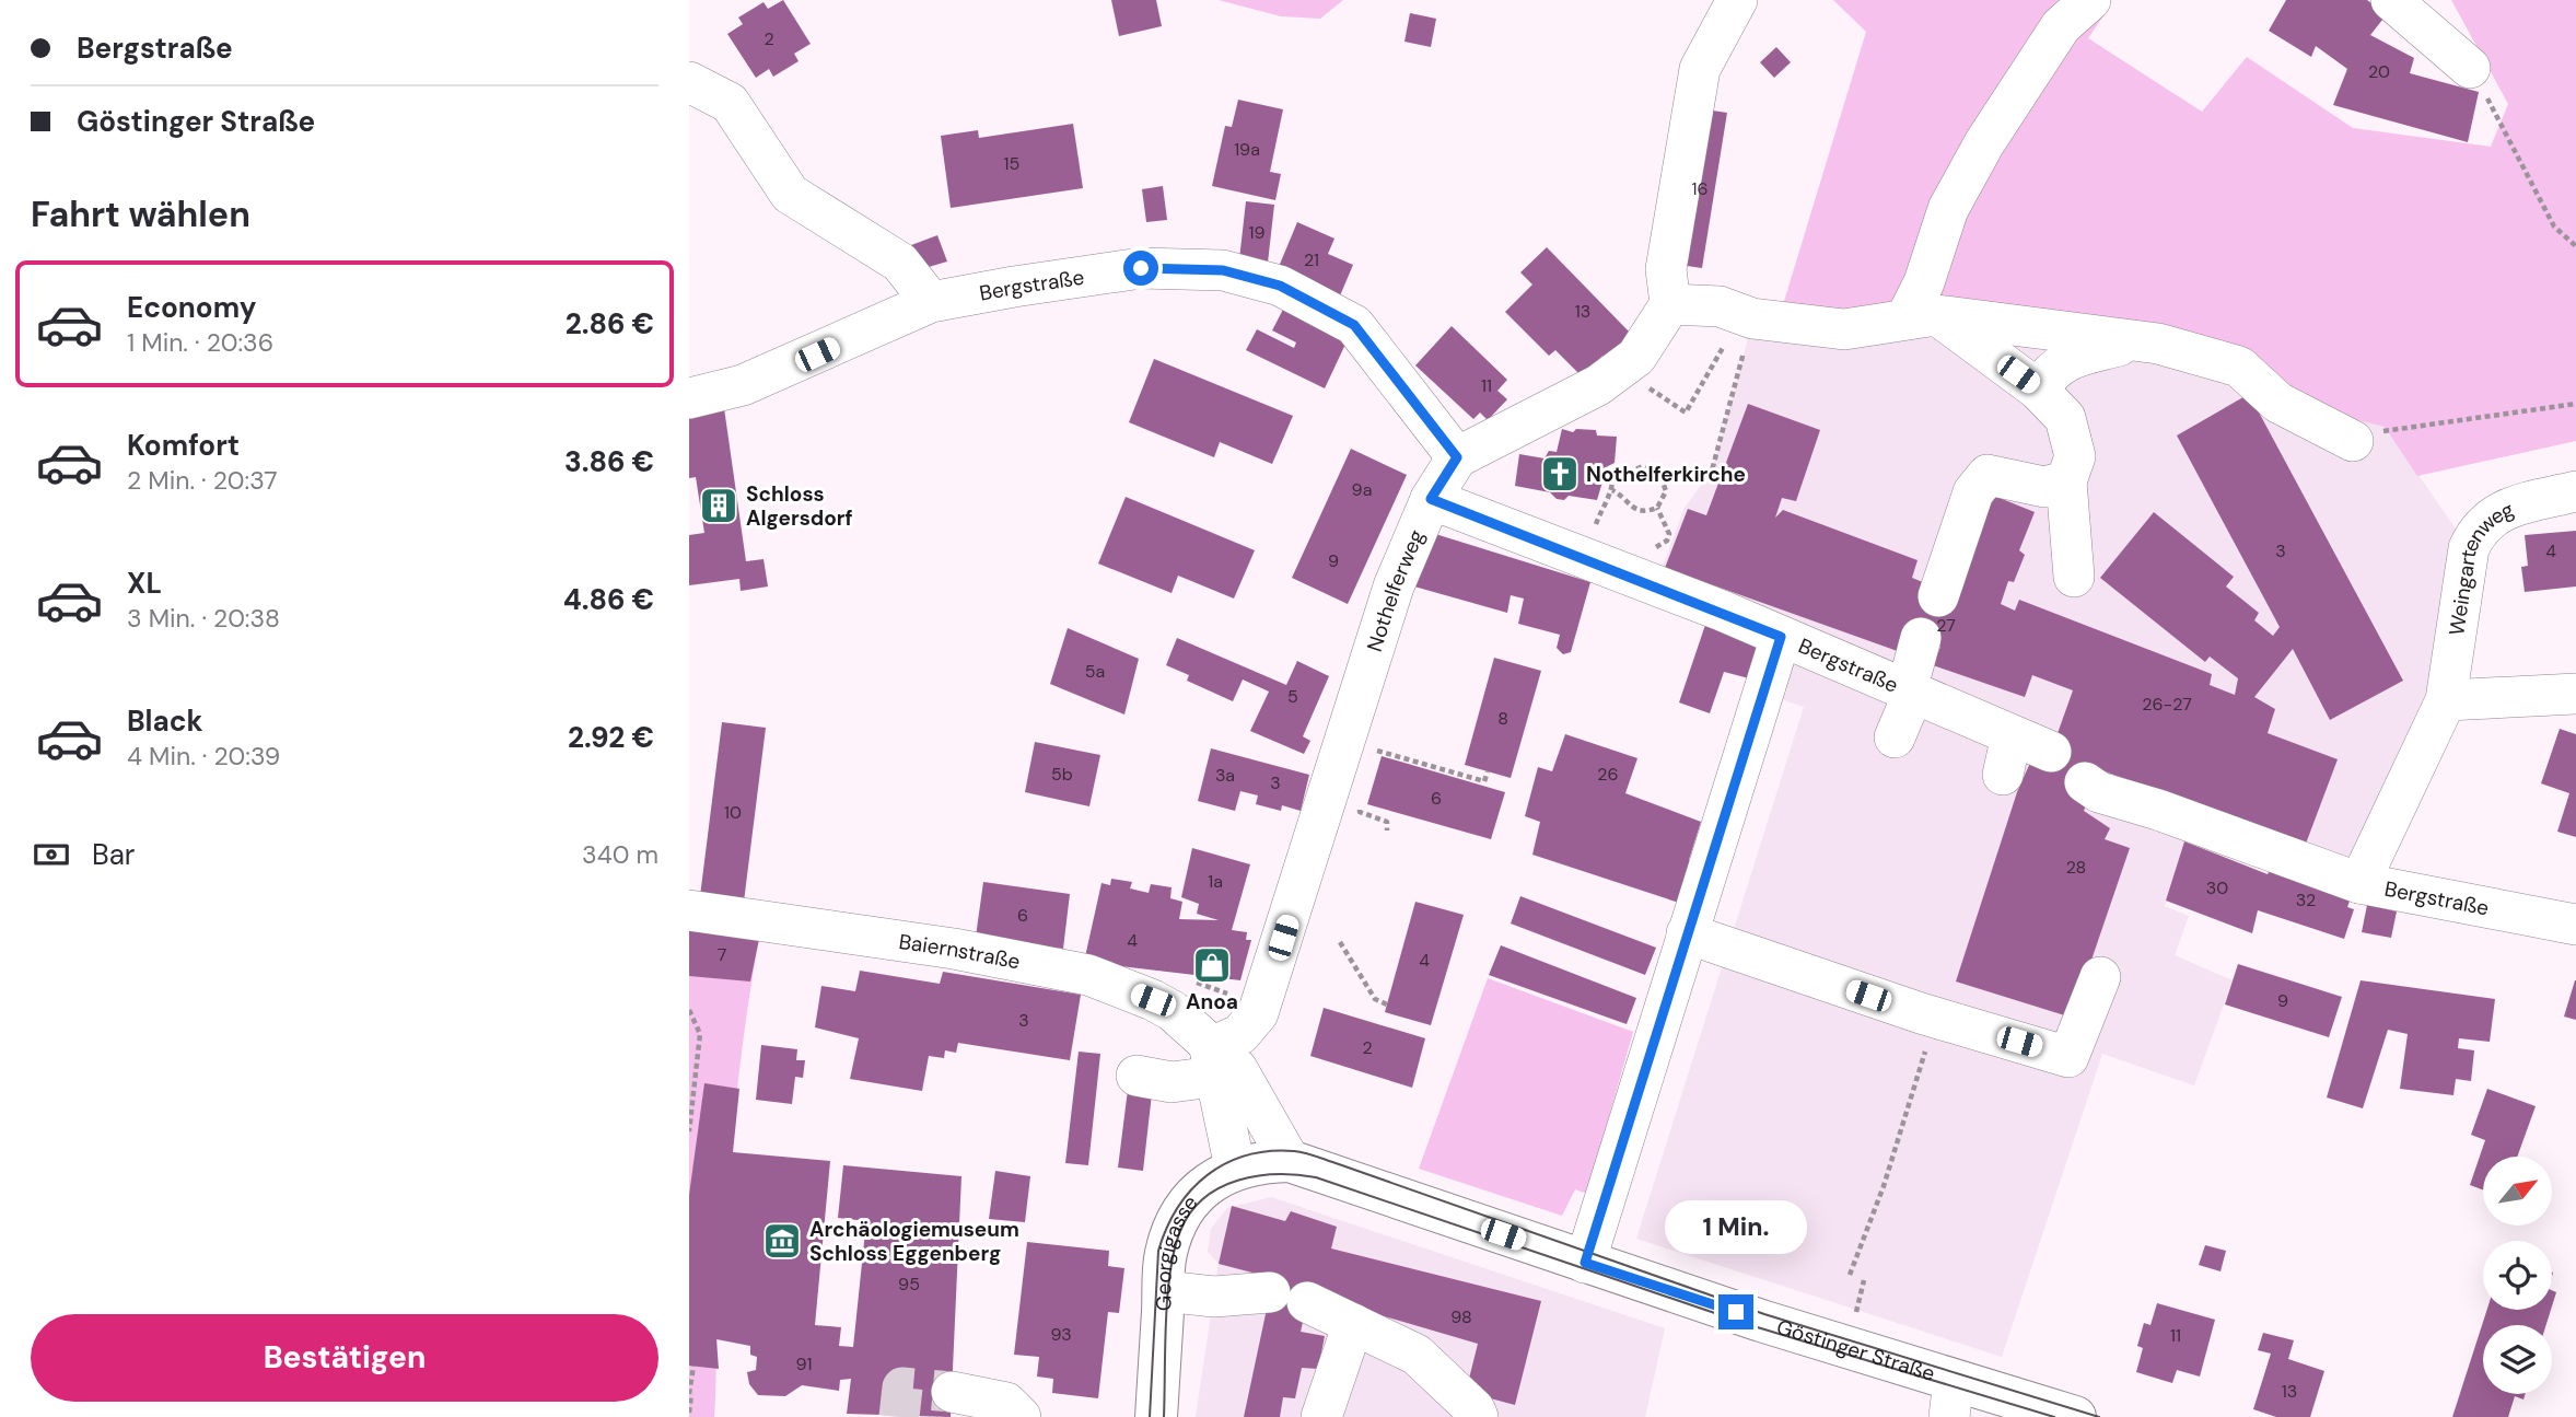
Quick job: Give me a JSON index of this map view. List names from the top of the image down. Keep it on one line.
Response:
{"streets":{"main road":["Georgigasse","Göstinger Straße"],"street":["Bergstraße","Weingartenweg","Nothelferweg","Baiernstraße"]},"crossings":[["Bergstraße","Weingartenweg"],["Bergstraße","Nothelferweg"],["Nothelferweg","Baiernstraße"],["Baiernstraße","Georgigasse"],["Baiernstraße","Göstinger Straße"],["Georgigasse","Göstinger Straße"]],"places":{"church":["Nothelferkirche"],"building":["Schloss Algersdorf"],"shop":["Anoa"],"museum":["Archäologiemuseum Schloss Eggenberg"]},"house_numbers":["2","20","19a","15","16","19","21","13","11","9a","3","4","9","27","5a","5","26-27","8","5b","26","3a","3","6","10","28","1a","30","32","6","4","7","4","9","3","2","95","98","93","11","91","13"],"north":"top right","page":{"banner":["Bergstraße","Göstinger Straße"],"heading":"Fahrt wählen","list":[{"name":"Economy","note":"1 Min. · 20:36","value":"2.86 €"},{"name":"Komfort","note":"2 Min. · 20:37","value":"3.86 €"},{"name":"XL","note":"3 Min. · 20:38","value":"4.86 €"},{"name":"Black","note":"4 Min. · 20:39","value":"2.92 €"}],"pay":["Bar","340 m"],"bubble":"1 Min.","buttons":"Bestätigen"}}
